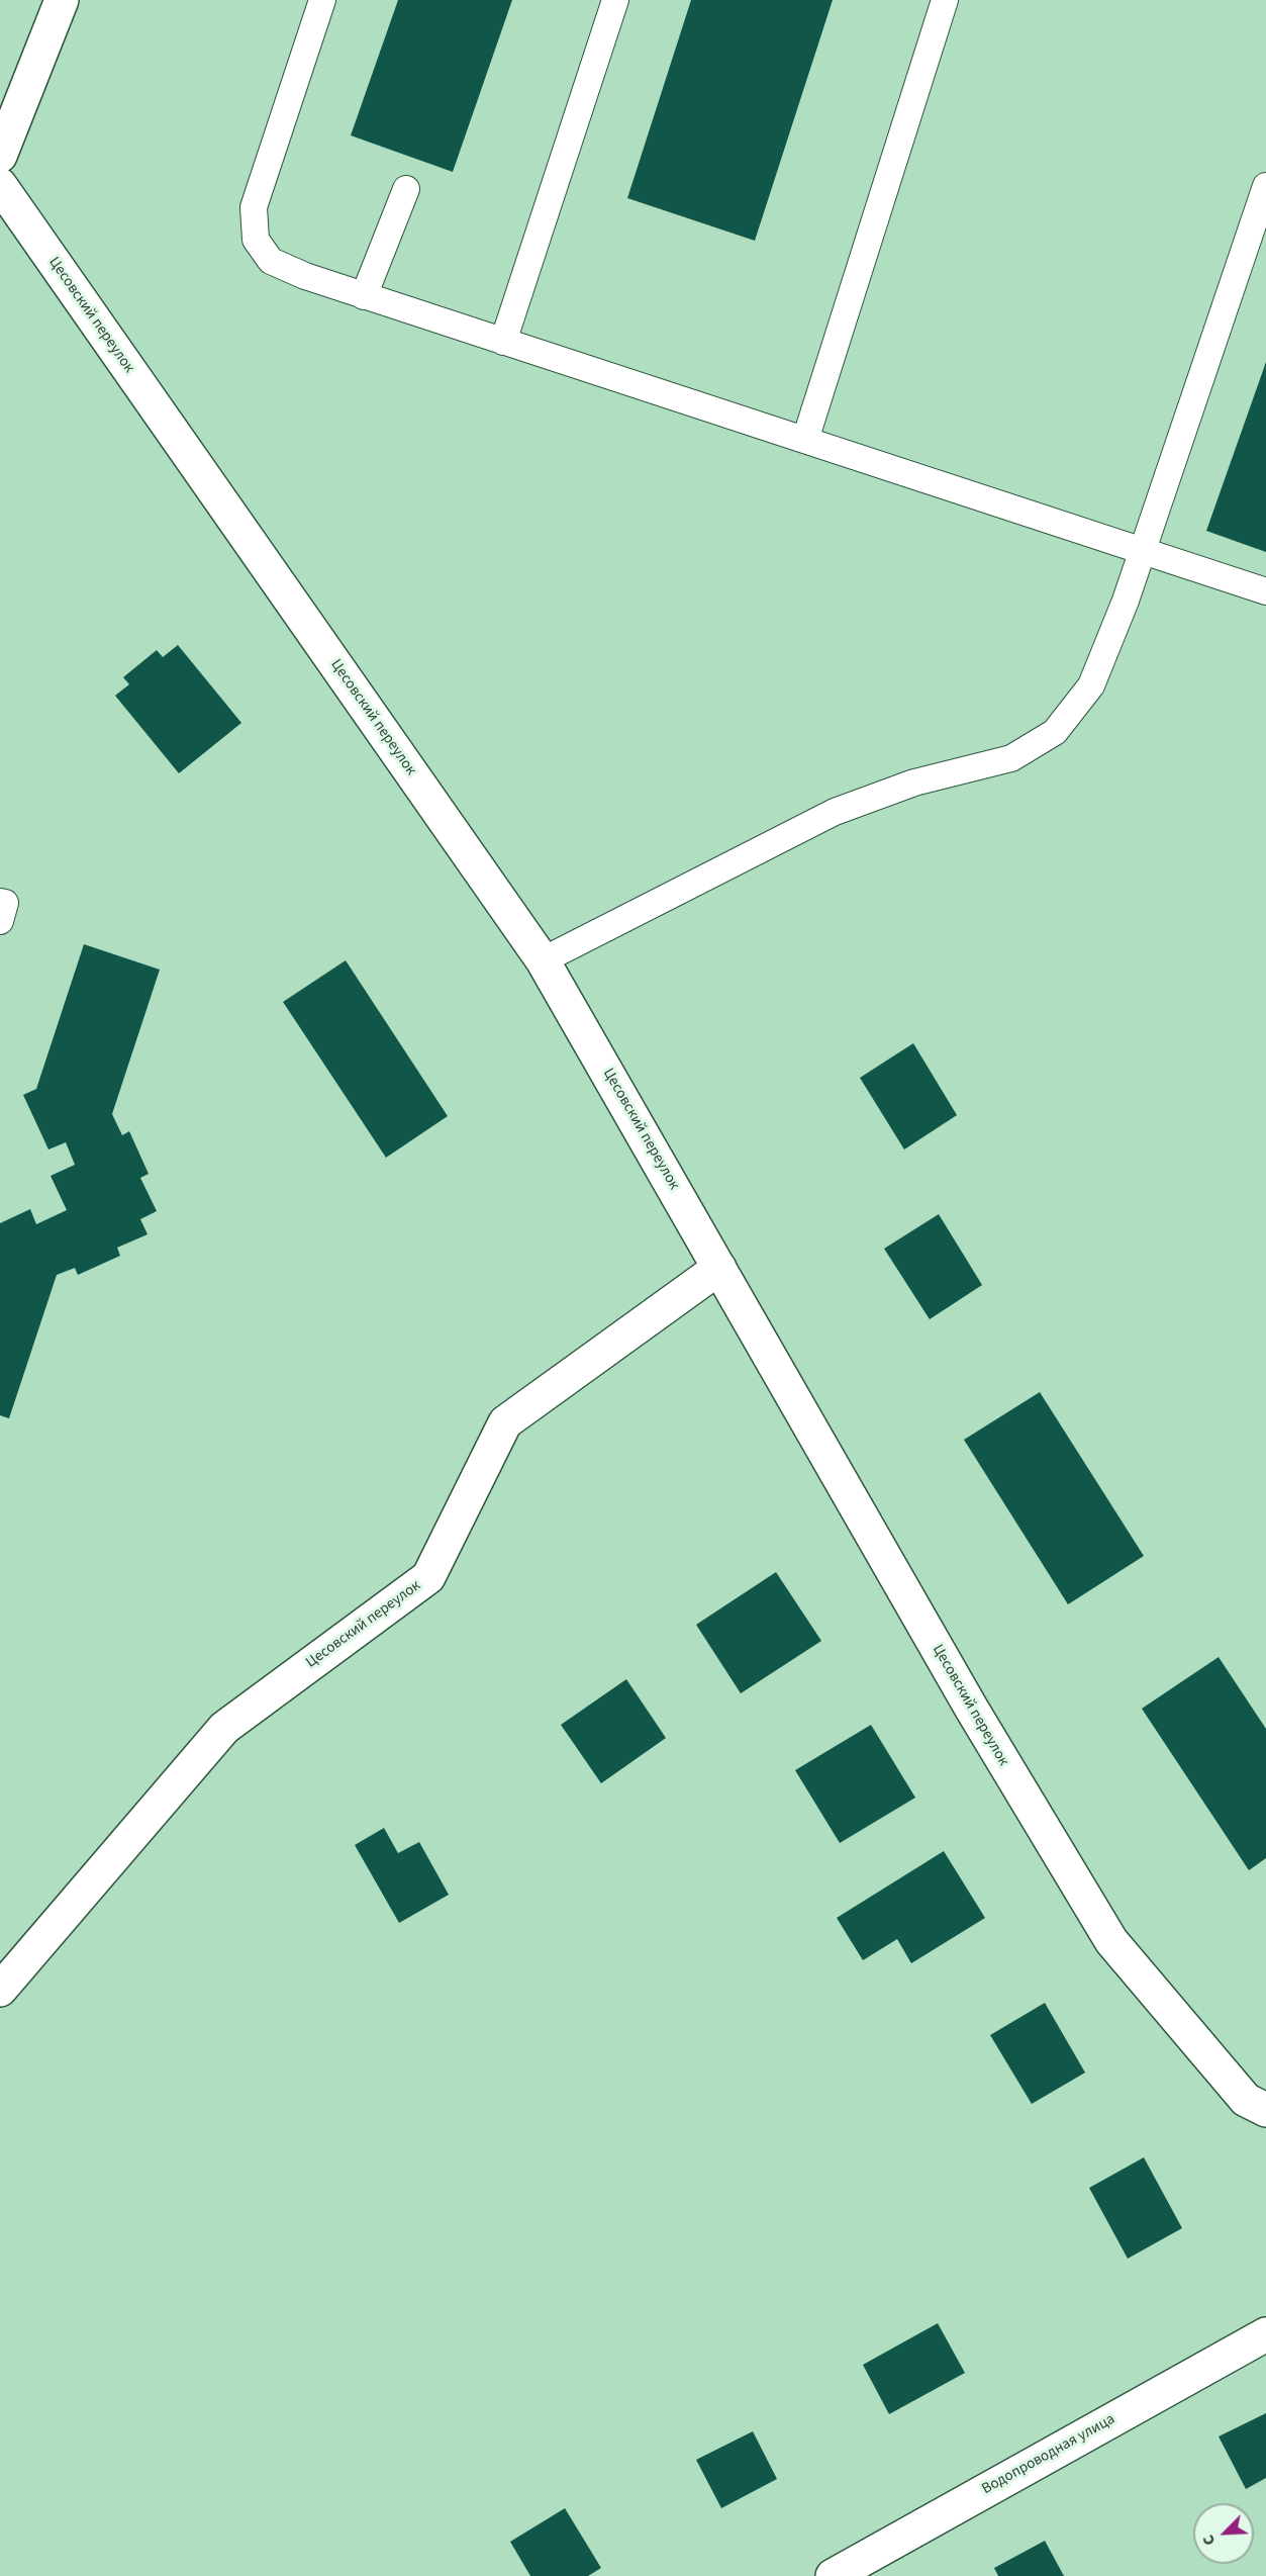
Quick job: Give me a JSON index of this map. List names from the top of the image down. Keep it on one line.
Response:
{"streets":{"street":["Цесовский переулок","Водопроводная улица"]},"north":"bottom left"}
